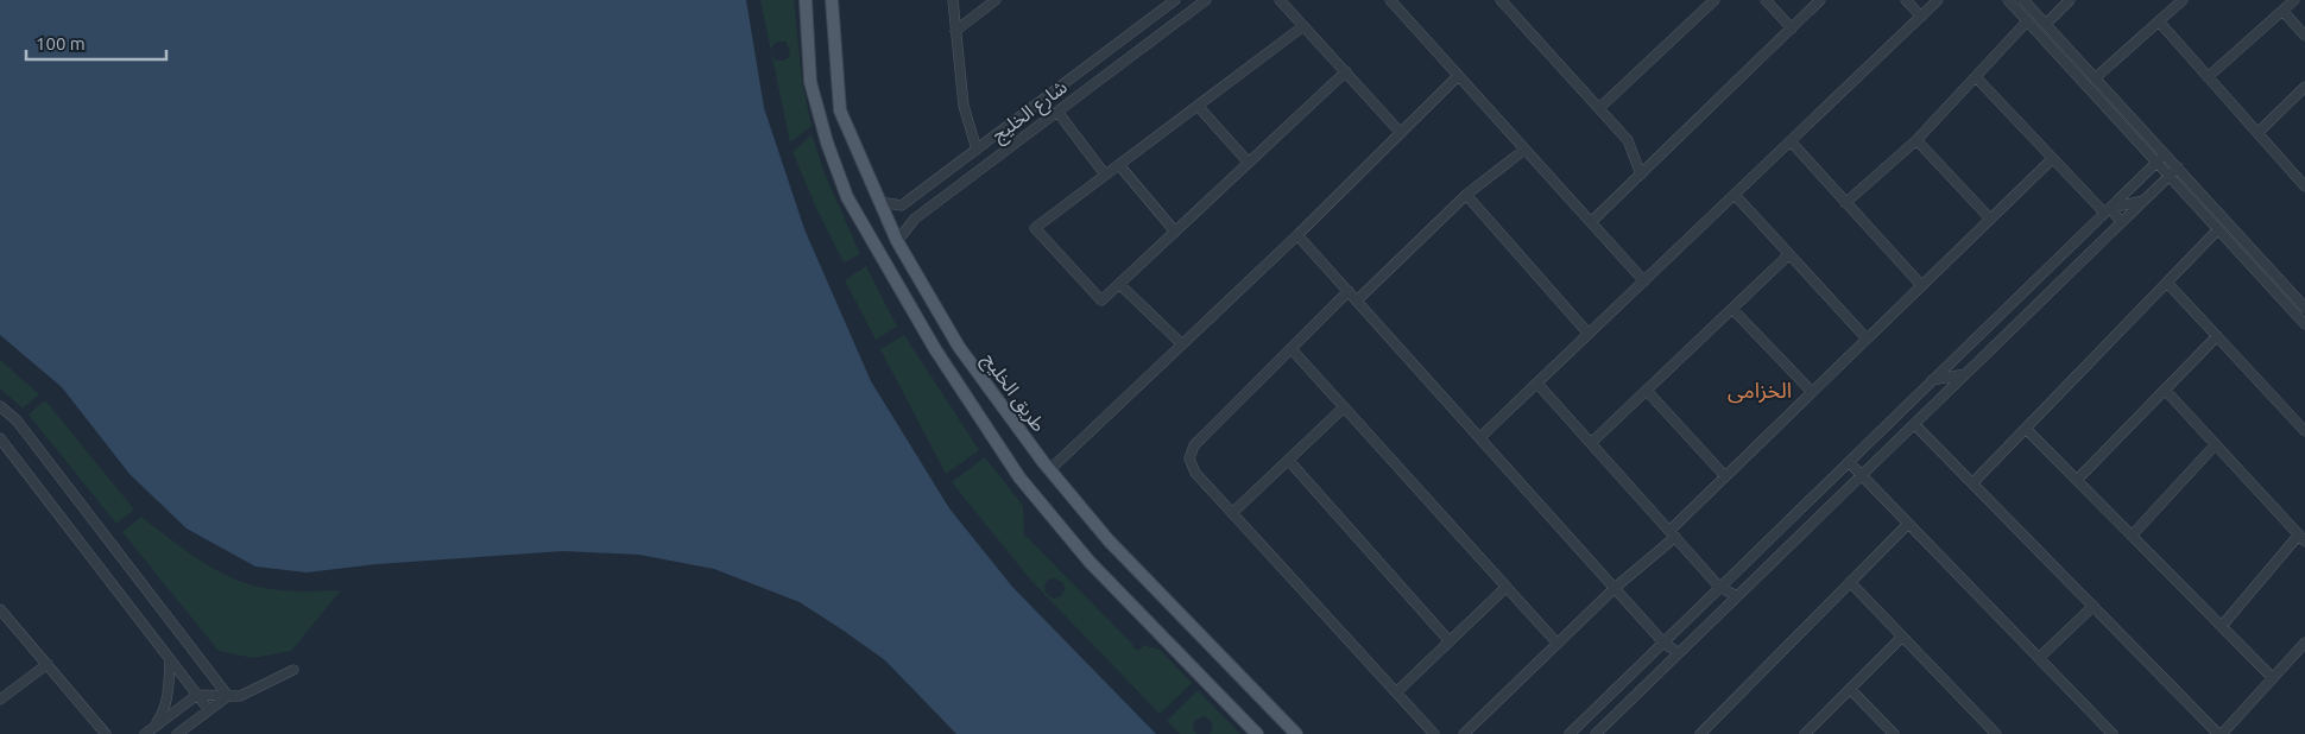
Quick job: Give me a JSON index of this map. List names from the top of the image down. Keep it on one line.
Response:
{"streets":{"main road":["طريق الخليج"],"street":["شارع الخليج"]},"crossings":[["شارع الخليج","طريق الخليج"]],"districts":["الخزامى"],"scale_bar":"100 m"}
